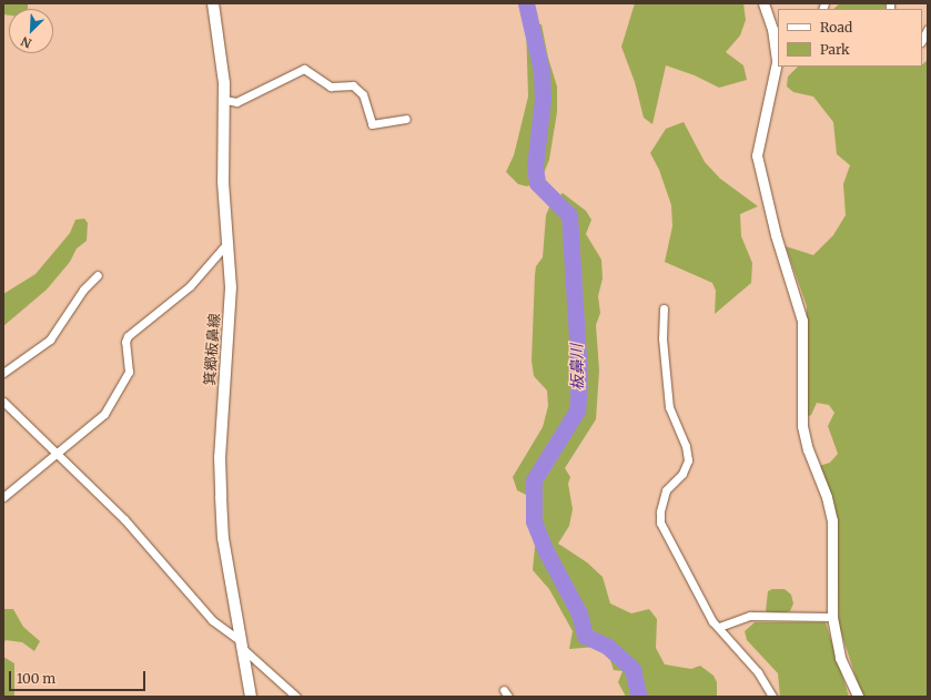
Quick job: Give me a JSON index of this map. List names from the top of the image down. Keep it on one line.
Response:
{"streets":{"main road":["箕郷板鼻線"]},"water":["板鼻川"],"legend":["Road","Park"],"scale_bar":"100 m","north":"bottom left"}
